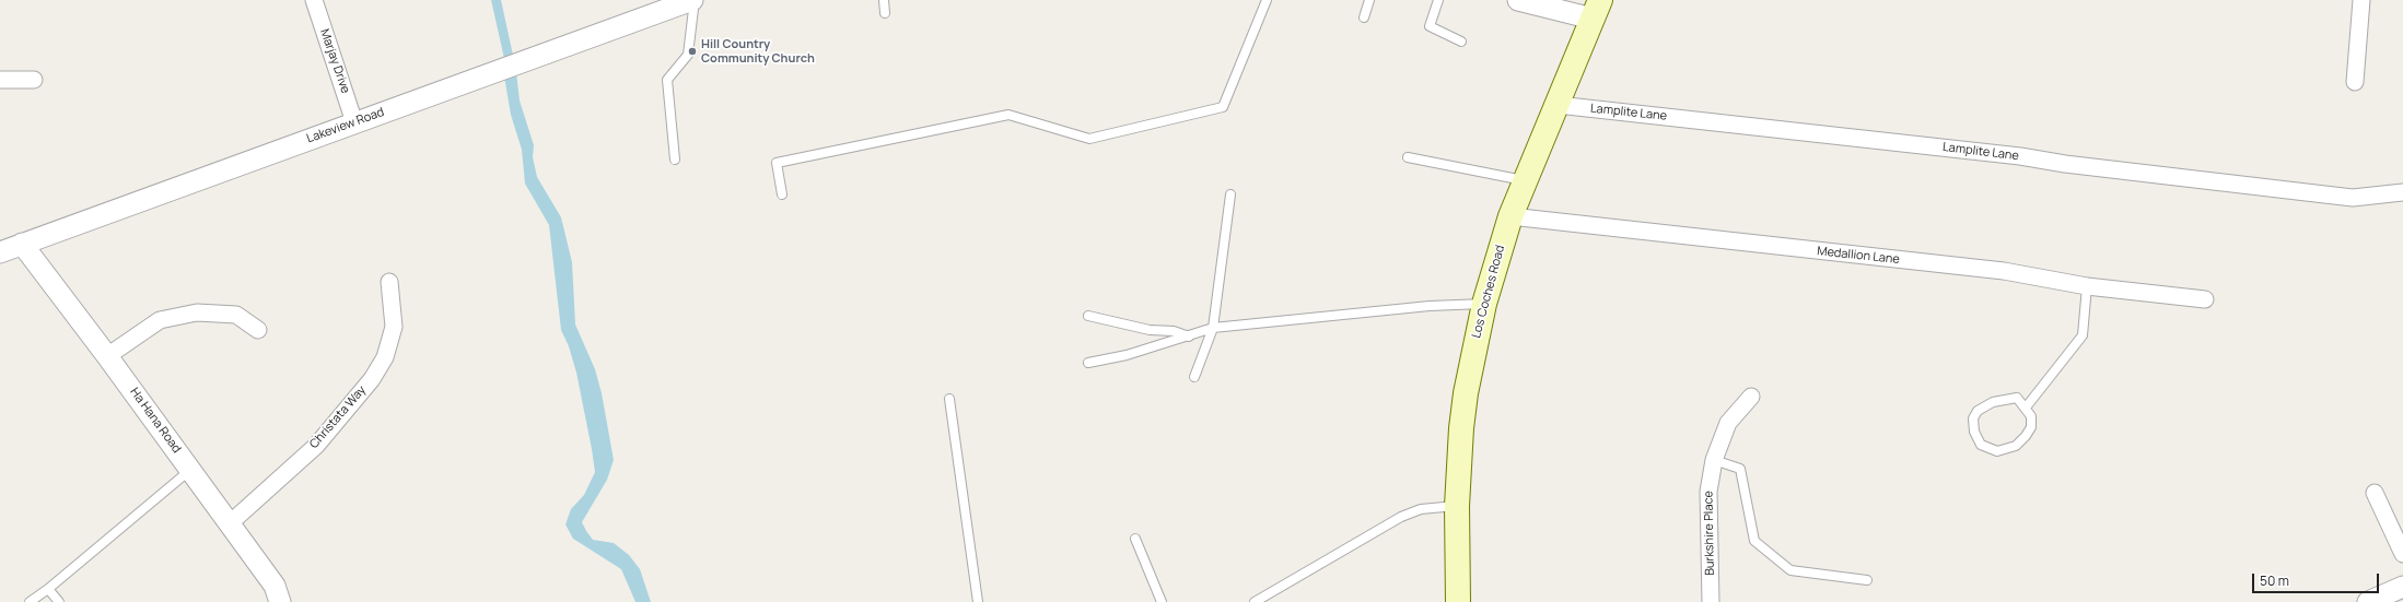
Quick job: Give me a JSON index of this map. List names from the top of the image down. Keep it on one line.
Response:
{"streets":{"main road":["Los Coches Road"],"street":["Marjay Drive","Lamplite Lane","Lakeview Road","Medallion Lane","Christata Way","Ha Hana Road","Burkshire Place"]},"crossings":[["Marjay Drive","Lakeview Road"],["Lamplite Lane","Los Coches Road"],["Lakeview Road","Ha Hana Road"],["Medallion Lane","Los Coches Road"],["Christata Way","Ha Hana Road"]],"places":["Hill Country Community Church"],"scale_bar":"50 m"}
